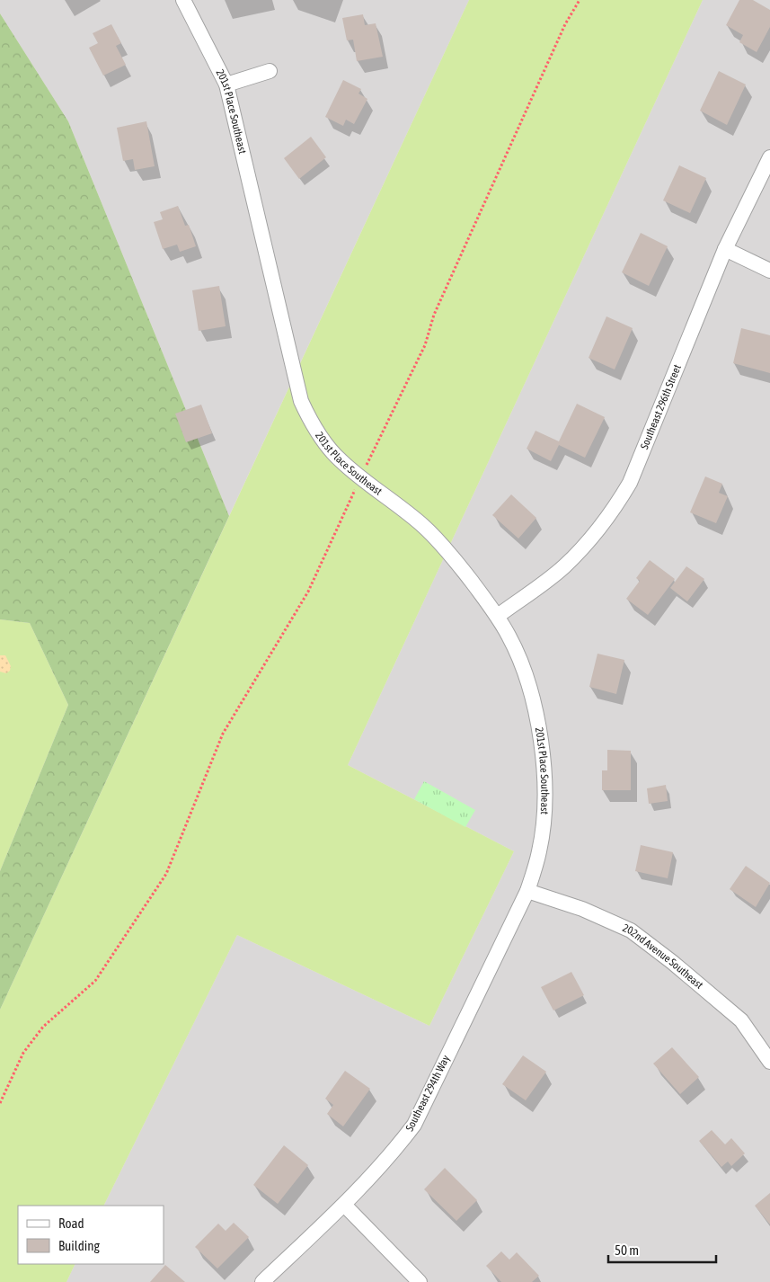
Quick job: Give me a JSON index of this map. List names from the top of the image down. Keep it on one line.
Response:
{"streets":{"street":["201st Place Southeast","Southeast 296th Street","202nd Avenue Southeast","Southeast 294th Way"]},"crossings":[["201st Place Southeast","Southeast 296th Street"],["201st Place Southeast","202nd Avenue Southeast"],["201st Place Southeast","Southeast 294th Way"],["202nd Avenue Southeast","Southeast 294th Way"]],"legend":["Road","Building"],"scale_bar":"50 m"}
